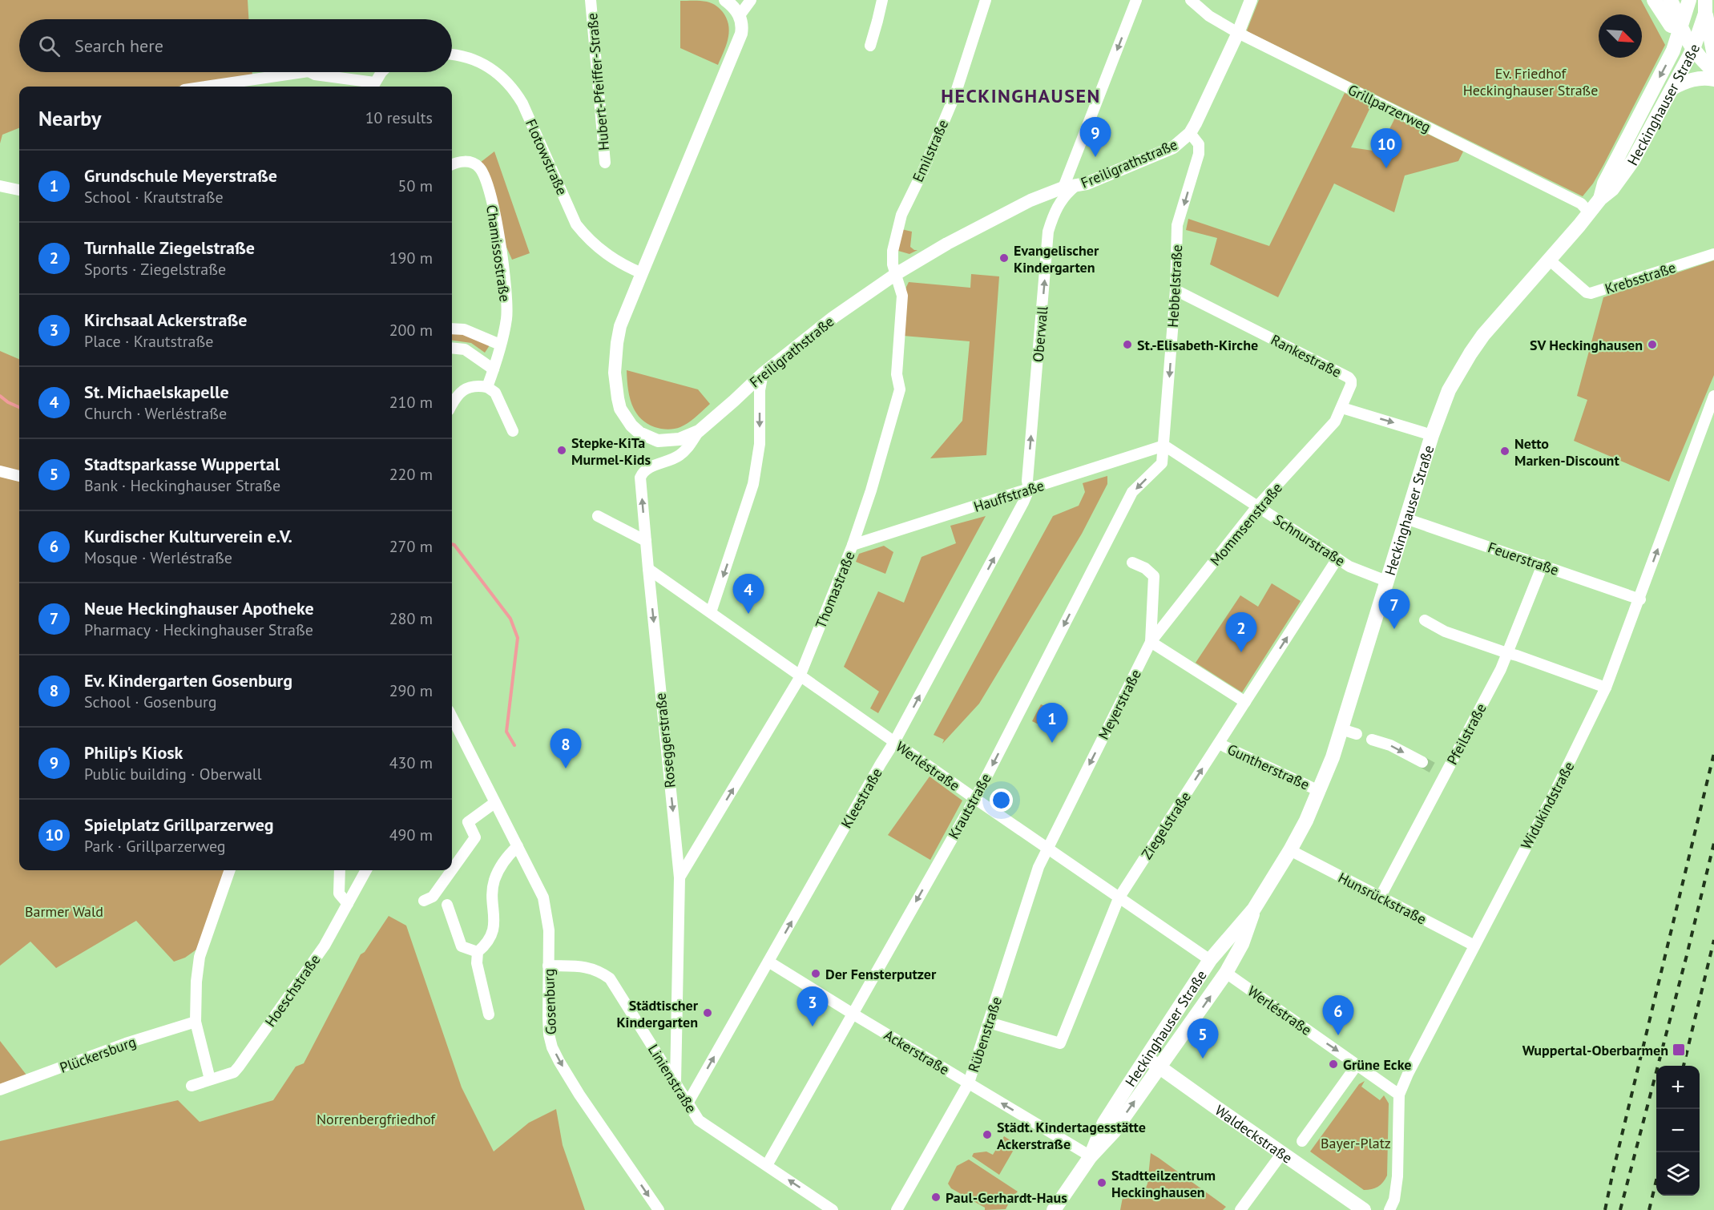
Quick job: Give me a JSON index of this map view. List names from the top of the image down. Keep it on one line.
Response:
{"streets":{"main road":["Heckinghauser Straße","Waldeckstraße"],"street":["Hubert-Pfeiffer-Straße","Grillparzerweg","Emilstraße","Flotowstraße","Freiligrathstraße","Chamissostraße","Krebsstraße","Hebbelstraße","Oberwall","Rankestraße","Hauffstraße","Mommsenstraße","Schnurstraße","Feuerstraße","Thomastraße","Meyerstraße","Pfeilstraße","Roseggerstraße","Werléstraße","Guntherstraße","Kleestraße","Widukindstraße","Krautstraße","Ziegelstraße","Hunsrückstraße","Hoeschstraße","Gosenburg","Rübenstraße","Ackerstraße","Plückersburg","Linienstraße"]},"crossings":[["Heckinghauser Straße","Grillparzerweg"],["Heckinghauser Straße","Krebsstraße"],["Heckinghauser Straße","Schnurstraße"],["Heckinghauser Straße","Feuerstraße"],["Heckinghauser Straße","Werléstraße"],["Heckinghauser Straße","Guntherstraße"],["Heckinghauser Straße","Hunsrückstraße"],["Heckinghauser Straße","Ackerstraße"],["Heckinghauser Straße","Waldeckstraße"],["Grillparzerweg","Freiligrathstraße"],["Emilstraße","Freiligrathstraße"],["Emilstraße","Thomastraße"],["Flotowstraße","Freiligrathstraße"],["Freiligrathstraße","Hebbelstraße"],["Freiligrathstraße","Oberwall"],["Freiligrathstraße","Thomastraße"],["Freiligrathstraße","Roseggerstraße"],["Hebbelstraße","Rankestraße"],["Hebbelstraße","Hauffstraße"],["Hebbelstraße","Schnurstraße"],["Hebbelstraße","Krautstraße"],["Oberwall","Hauffstraße"],["Oberwall","Kleestraße"],["Rankestraße","Mommsenstraße"],["Hauffstraße","Schnurstraße"],["Hauffstraße","Thomastraße"],["Hauffstraße","Kleestraße"],["Hauffstraße","Krautstraße"],["Mommsenstraße","Schnurstraße"],["Mommsenstraße","Meyerstraße"],["Schnurstraße","Krautstraße"],["Schnurstraße","Ziegelstraße"],["Feuerstraße","Pfeilstraße"],["Feuerstraße","Widukindstraße"],["Thomastraße","Roseggerstraße"],["Thomastraße","Werléstraße"],["Meyerstraße","Werléstraße"],["Meyerstraße","Rübenstraße"],["Pfeilstraße","Hunsrückstraße"],["Roseggerstraße","Werléstraße"],["Roseggerstraße","Linienstraße"],["Werléstraße","Kleestraße"],["Werléstraße","Widukindstraße"],["Werléstraße","Krautstraße"],["Werléstraße","Ziegelstraße"],["Werléstraße","Rübenstraße"],["Guntherstraße","Ziegelstraße"],["Kleestraße","Ackerstraße"],["Kleestraße","Linienstraße"],["Widukindstraße","Hunsrückstraße"],["Krautstraße","Ackerstraße"],["Krautstraße","Linienstraße"],["Ziegelstraße","Rübenstraße"],["Gosenburg","Linienstraße"],["Rübenstraße","Ackerstraße"]],"one_way":["Hebbelstraße","Thomastraße","Meyerstraße","Kleestraße","Krautstraße","Ziegelstraße","Gosenburg","Ackerstraße"],"districts":["HECKINGHAUSEN"],"parks":["Ev. Friedhof Heckinghauser Straße","Barmer Wald","Norrenbergfriedhof","Bayer-Platz"],"places":{"other":["Evangelischer Kindergarten","St.-Elisabeth-Kirche","SV Heckinghausen","Stepke-KiTa Murmel-Kids","Netto Marken-Discount","Der Fensterputzer","Städtischer Kindergarten","Grüne Ecke","Städt. Kindertagesstätte Ackerstraße","Stadtteilzentrum Heckinghausen","Paul-Gerhardt-Haus"],"transit":["Wuppertal-Oberbarmen"]},"north":"bottom right","page":{"search":"Search here","heading":["Nearby","10 results"],"pins":["9","10","4","7","2","1","8","3","6","5"],"list":[{"mark":"1","name":"Grundschule Meyerstraße","note":"School · Krautstraße","value":"50 m"},{"mark":"2","name":"Turnhalle Ziegelstraße","note":"Sports · Ziegelstraße","value":"190 m"},{"mark":"3","name":"Kirchsaal Ackerstraße","note":"Place · Krautstraße","value":"200 m"},{"mark":"4","name":"St. Michaelskapelle","note":"Church · Werléstraße","value":"210 m"},{"mark":"5","name":"Stadtsparkasse Wuppertal","note":"Bank · Heckinghauser Straße","value":"220 m"},{"mark":"6","name":"Kurdischer Kulturverein e.V.","note":"Mosque · Werléstraße","value":"270 m"},{"mark":"7","name":"Neue Heckinghauser Apotheke","note":"Pharmacy · Heckinghauser Straße","value":"280 m"},{"mark":"8","name":"Ev. Kindergarten Gosenburg","note":"School · Gosenburg","value":"290 m"},{"mark":"9","name":"Philip's Kiosk","note":"Public building · Oberwall","value":"430 m"},{"mark":"10","name":"Spielplatz Grillparzerweg","note":"Park · Grillparzerweg","value":"490 m"}],"map_buttons":["+","−"]}}
